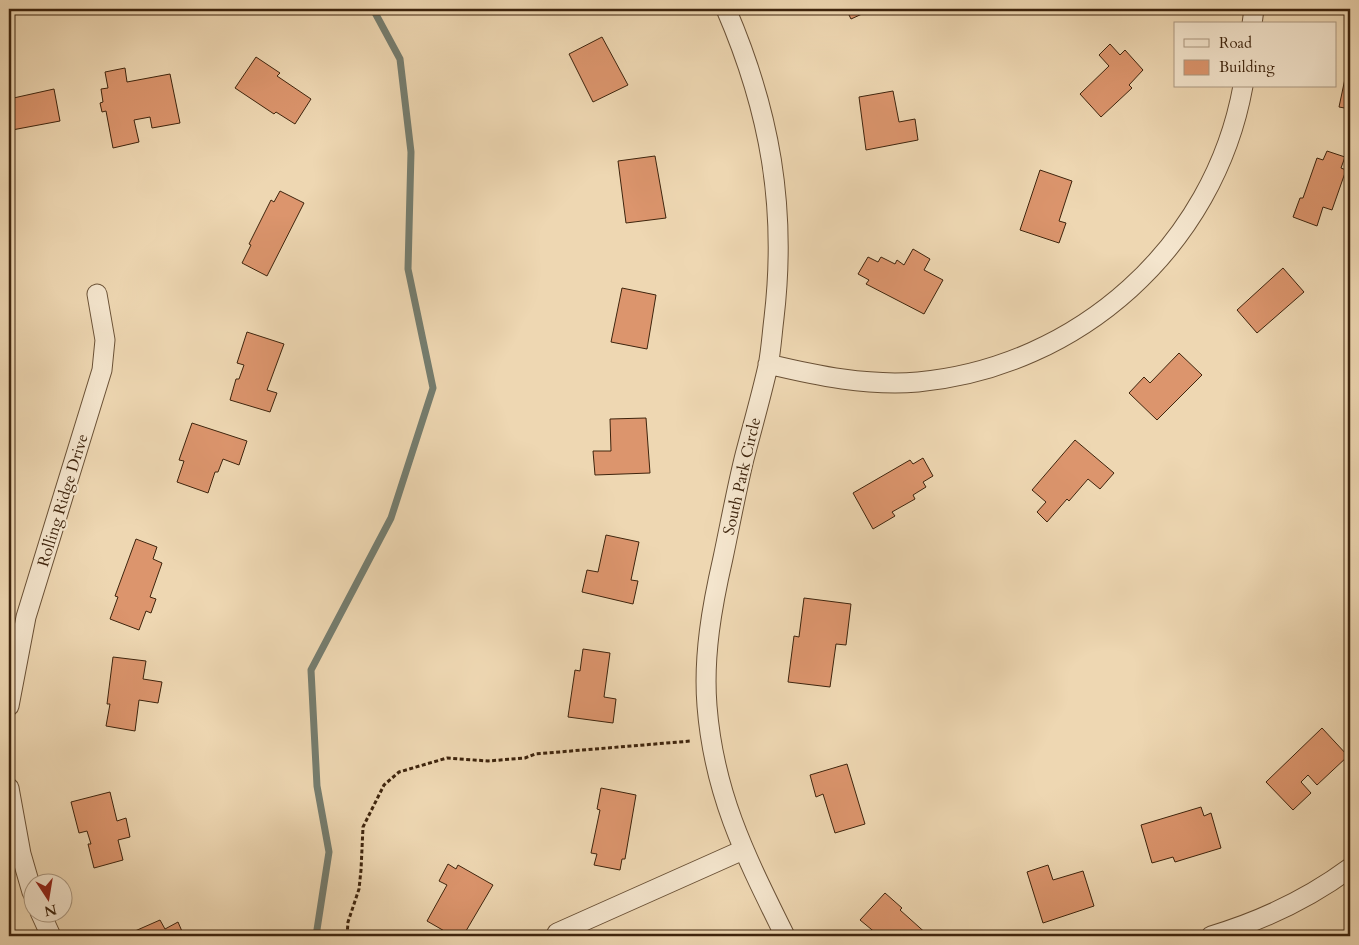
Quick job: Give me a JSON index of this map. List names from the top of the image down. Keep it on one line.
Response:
{"streets":{"street":["South Park Circle","Rolling Ridge Drive"]},"legend":["Road","Building"],"north":"bottom"}
